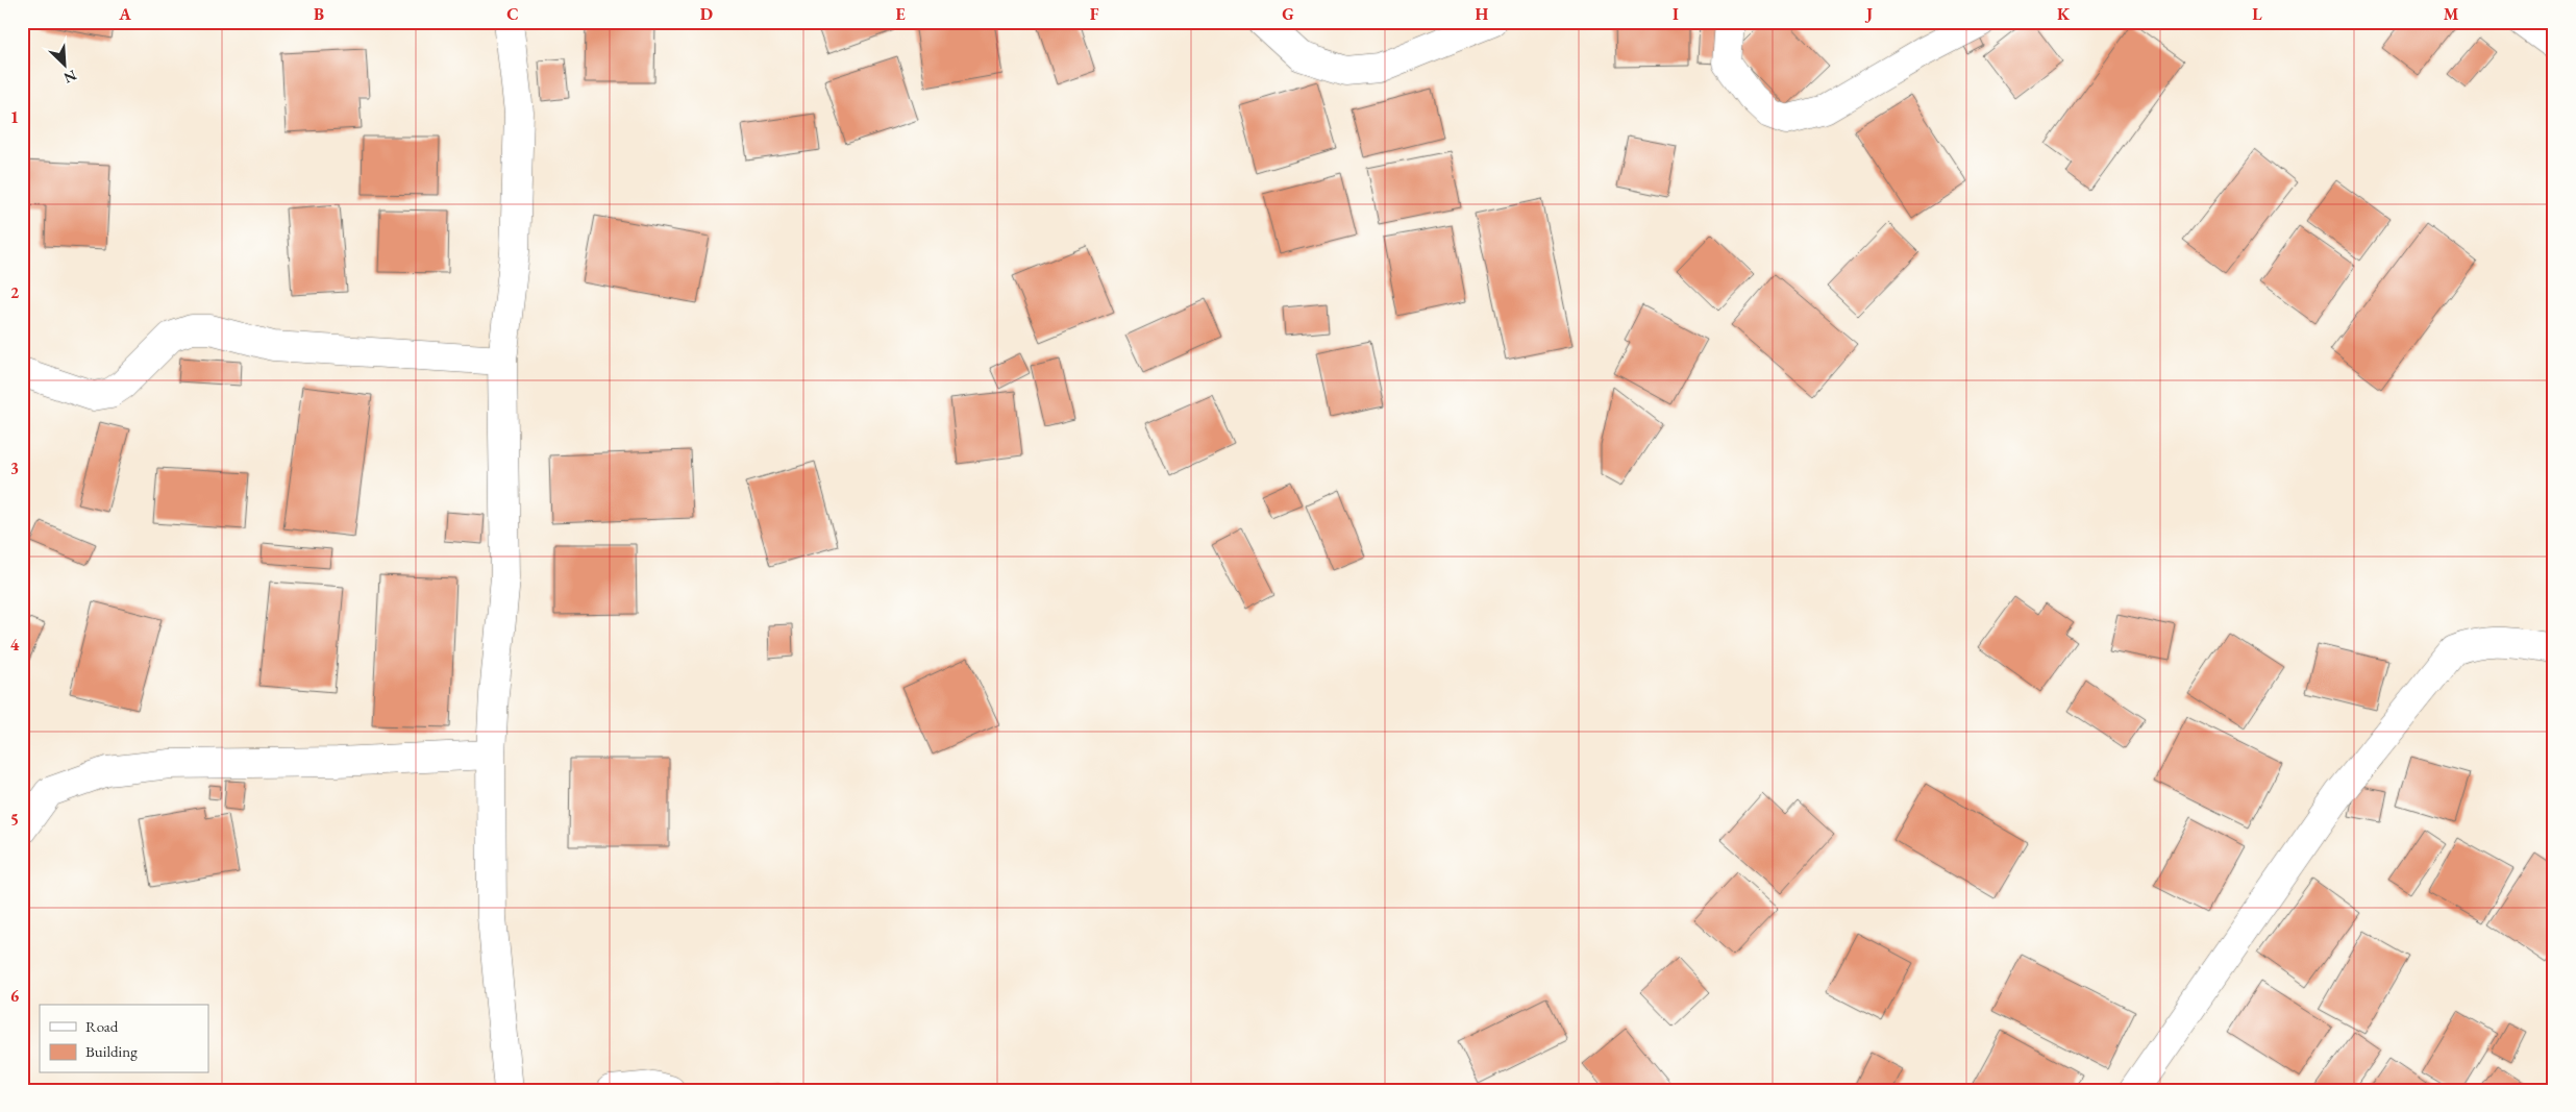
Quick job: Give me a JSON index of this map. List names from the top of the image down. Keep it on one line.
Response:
{"legend":["Road","Building"],"north":"bottom right","grid":{"columns":["A","B","C","D","E","F","G","H","I","J","K","L","M"],"rows":["1","2","3","4","5","6"]}}
